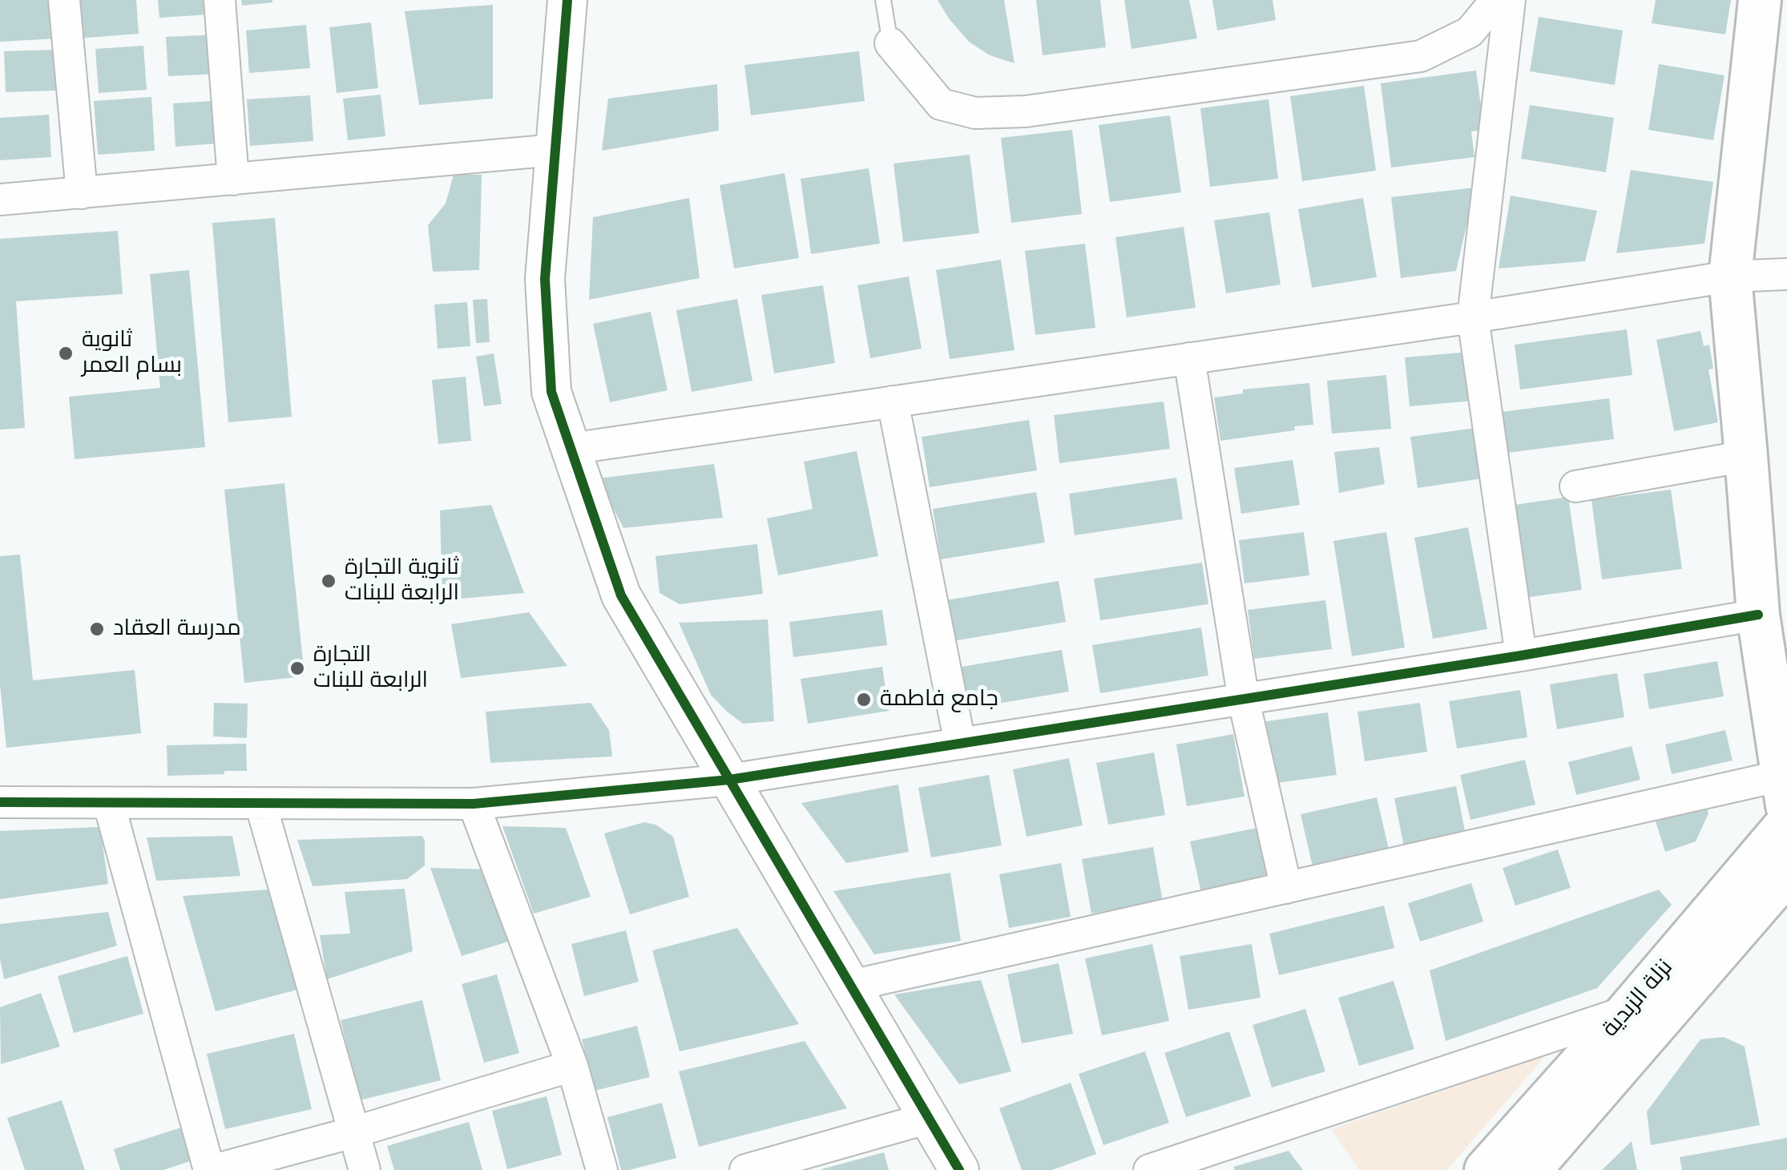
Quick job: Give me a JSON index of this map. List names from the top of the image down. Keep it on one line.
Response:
{"streets":{"main road":["نزلة الزبدية"]},"places":["ثانوية بسام العمر","ثانوية التجارة الرابعة للبنات","مدرسة العقاد","التجارة الرابعة للبنات","جامع فاطمة"]}
